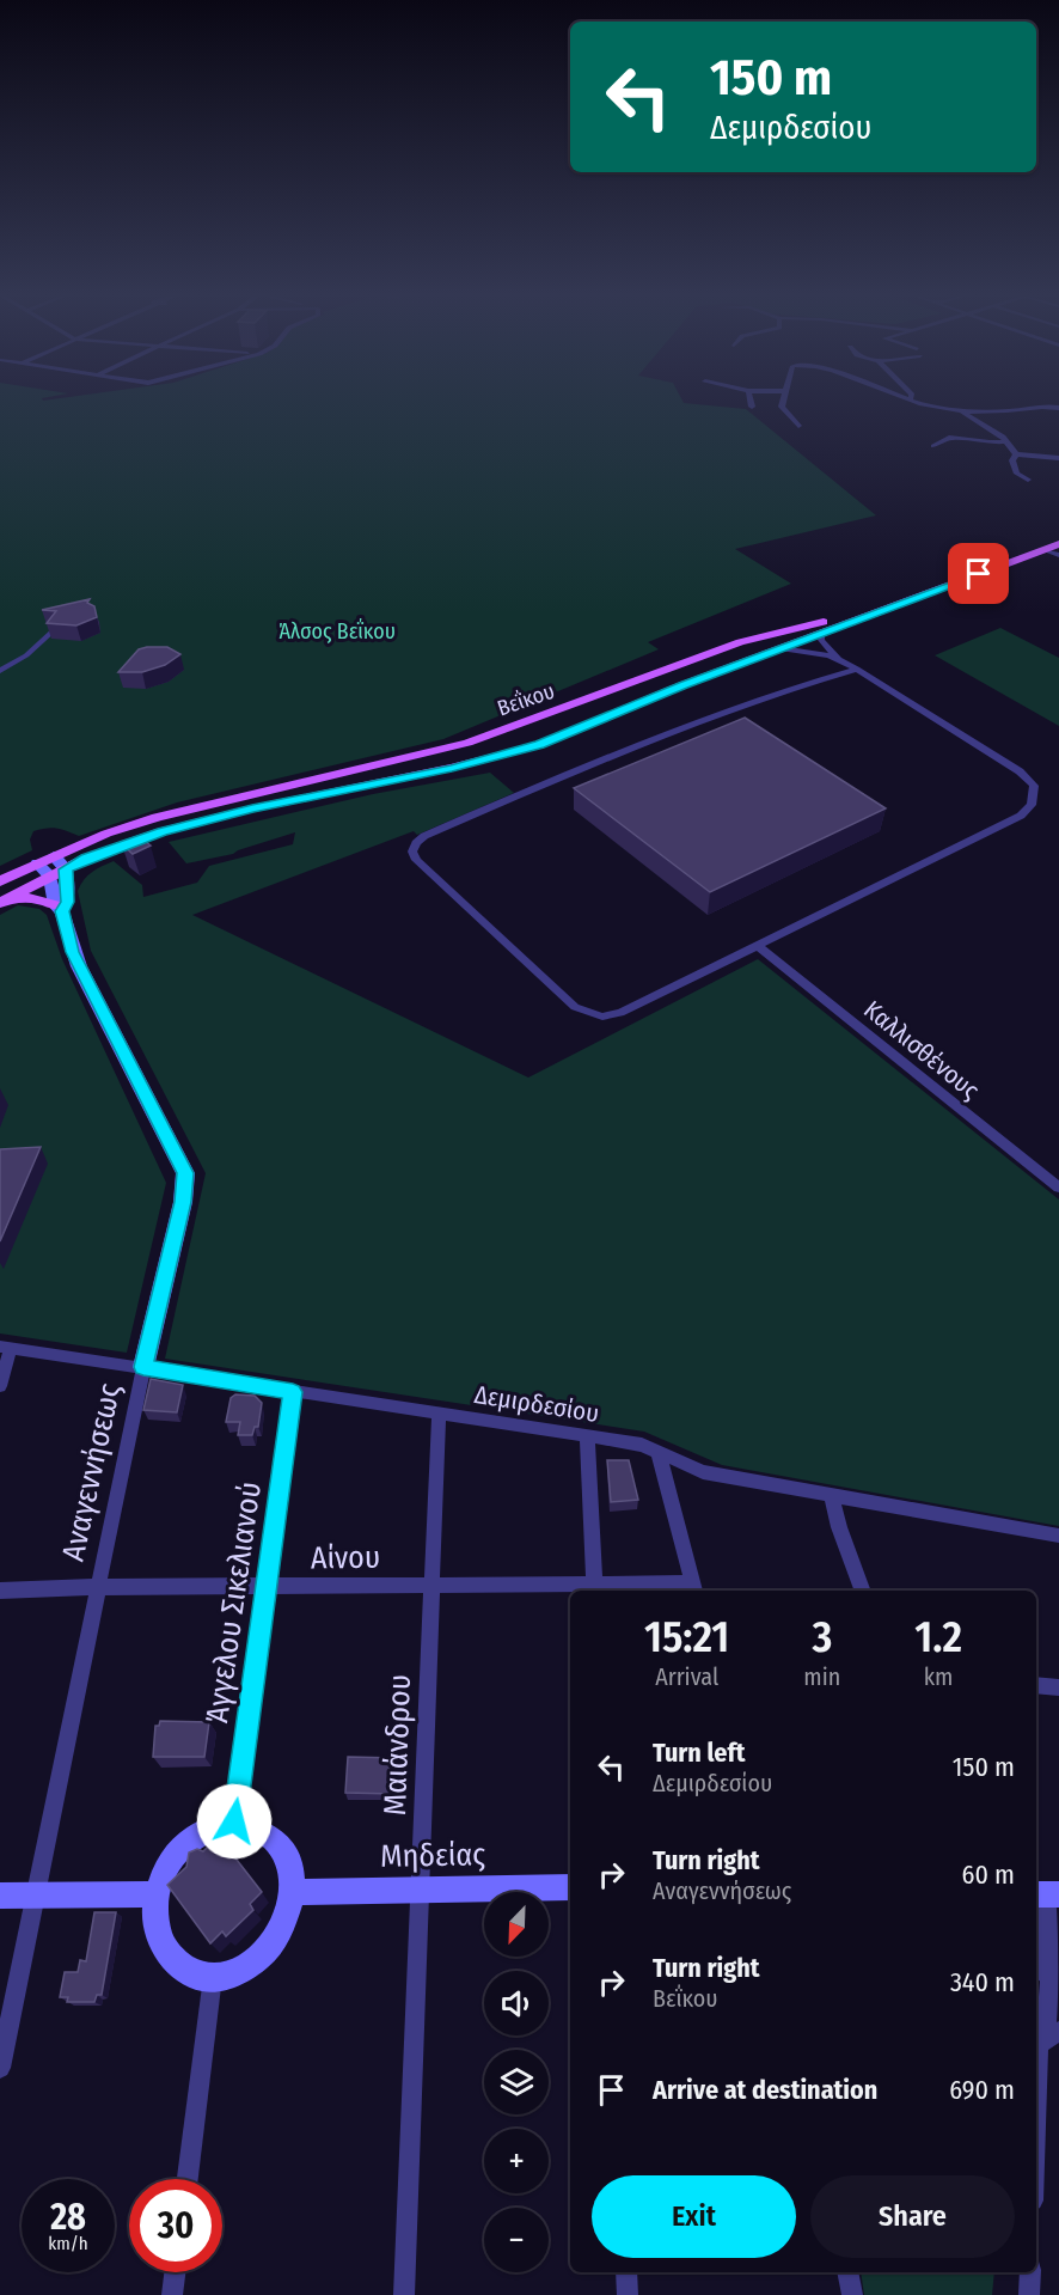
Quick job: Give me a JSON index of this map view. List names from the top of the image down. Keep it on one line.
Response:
{"streets":{"main road":["Βεΐκου"],"street":["Καλλισθένους","Δεμιρδεσίου","Αναγεννήσεως","Αίνου","Άγγελου Σικελιανού","Μαιάνδρου","Μηδείας"]},"crossings":[["Βεΐκου","Αναγεννήσεως"],["Δεμιρδεσίου","Αναγεννήσεως"],["Δεμιρδεσίου","Άγγελου Σικελιανού"],["Δεμιρδεσίου","Μαιάνδρου"],["Αναγεννήσεως","Αίνου"],["Αίνου","Άγγελου Σικελιανού"],["Αίνου","Μαιάνδρου"],["Άγγελου Σικελιανού","Μηδείας"],["Μαιάνδρου","Μηδείας"]],"parks":["Άλσος Βεΐκου"],"north":"bottom left","page":{"turn":["150 m","Δεμιρδεσίου"],"eta":["15:21","Arrival","3","min","1.2","km"],"list":[{"name":"Turn left","note":"Δεμιρδεσίου","value":"150 m"},{"name":"Turn right","note":"Αναγεννήσεως","value":"60 m"},{"name":"Turn right","note":"Βεΐκου","value":"340 m"},{"name":"Arrive at destination","value":"690 m"}],"map_buttons":["+","−"],"buttons":["Exit","Share"],"speed":"28 km/h","limit":"30"}}
